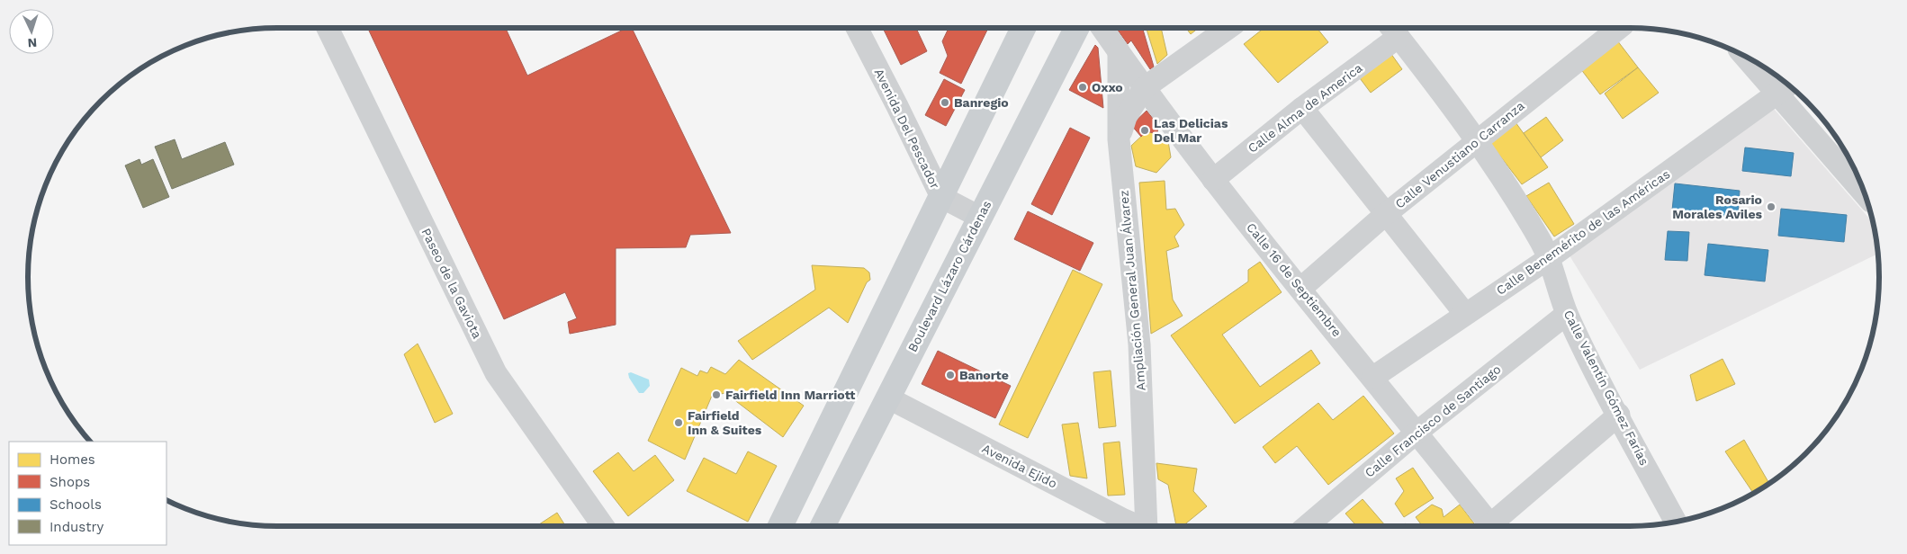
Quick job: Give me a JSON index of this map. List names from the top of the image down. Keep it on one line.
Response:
{"streets":{"main road":["Boulevard Lázaro Cárdenas"],"street":["Calle Alma de America","Avenida Del Pescador","Calle Venustiano Carranza","Calle Benemérito de las Américas","Calle 16 de Septiembre","Paseo de la Gaviota","Ampliación General Juan Álvarez","Calle Valentín Gómez Farías","Calle Francisco de Santiago","Avenida Ejido"]},"crossings":[["Calle Alma de America","Calle 16 de Septiembre"],["Calle Alma de America","Calle Valentín Gómez Farías"],["Avenida Del Pescador","Boulevard Lázaro Cárdenas"],["Calle Venustiano Carranza","Calle 16 de Septiembre"],["Calle Venustiano Carranza","Calle Valentín Gómez Farías"],["Calle Benemérito de las Américas","Calle 16 de Septiembre"],["Calle Benemérito de las Américas","Calle Valentín Gómez Farías"],["Boulevard Lázaro Cárdenas","Avenida Ejido"],["Calle 16 de Septiembre","Ampliación General Juan Álvarez"],["Calle 16 de Septiembre","Calle Francisco de Santiago"],["Calle Valentín Gómez Farías","Calle Francisco de Santiago"]],"places":["Oxxo","Banregio","Las Delicias Del Mar","Rosario Morales Aviles","Banorte","Fairfield Inn Marriott","Fairfield Inn & Suites"],"legend":["Homes","Shops","Schools","Industry"],"north":"bottom"}
